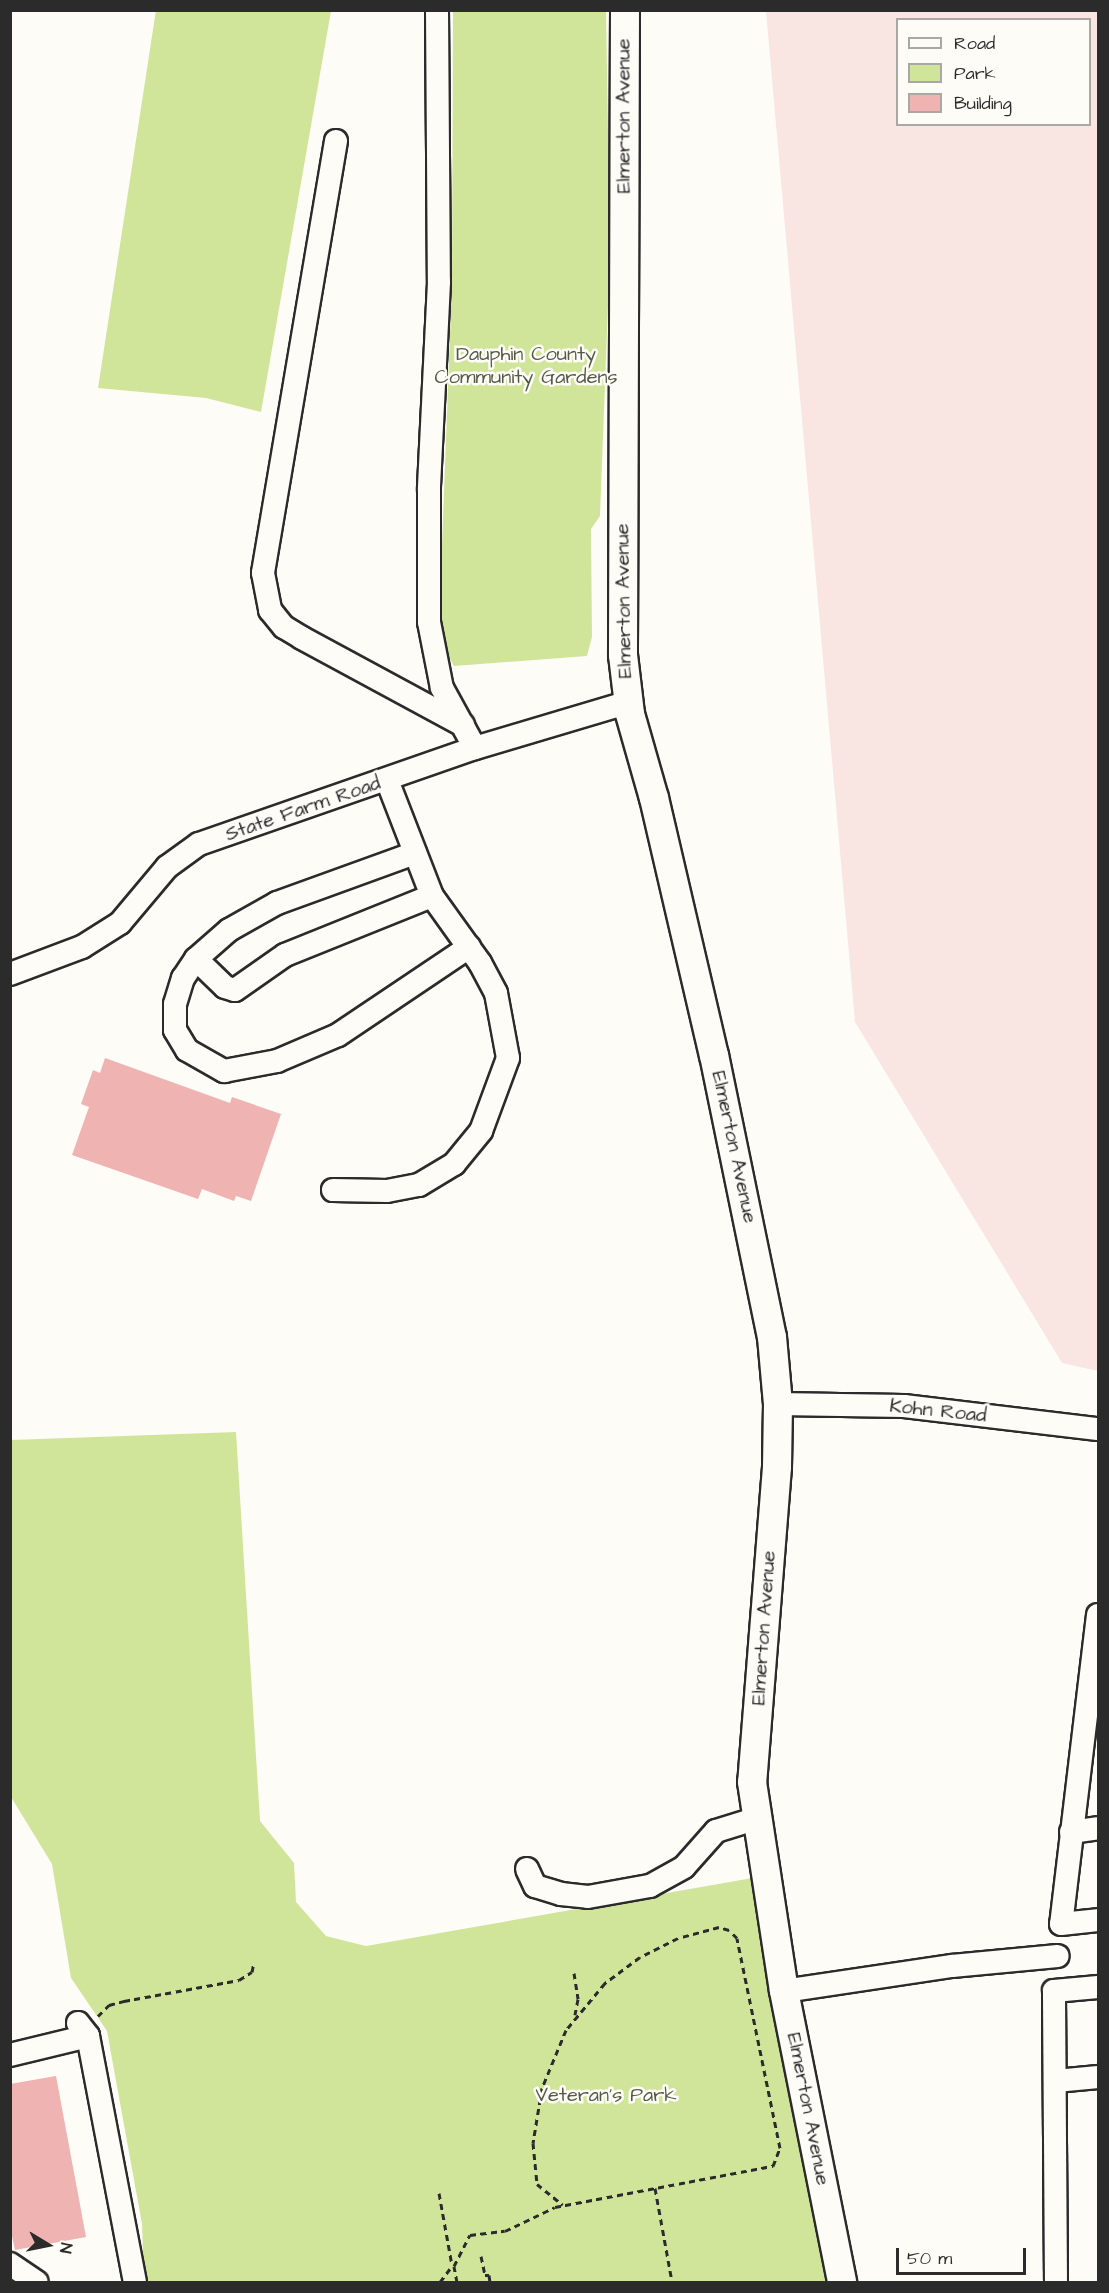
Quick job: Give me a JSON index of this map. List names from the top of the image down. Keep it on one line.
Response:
{"streets":{"main road":["Elmerton Avenue"],"street":["State Farm Road","Kohn Road"]},"crossings":[["Elmerton Avenue","State Farm Road"],["Elmerton Avenue","Kohn Road"]],"parks":["Dauphin County Community Gardens","Veteran's Park"],"legend":["Road","Park","Building"],"scale_bar":"50 m","north":"right"}
